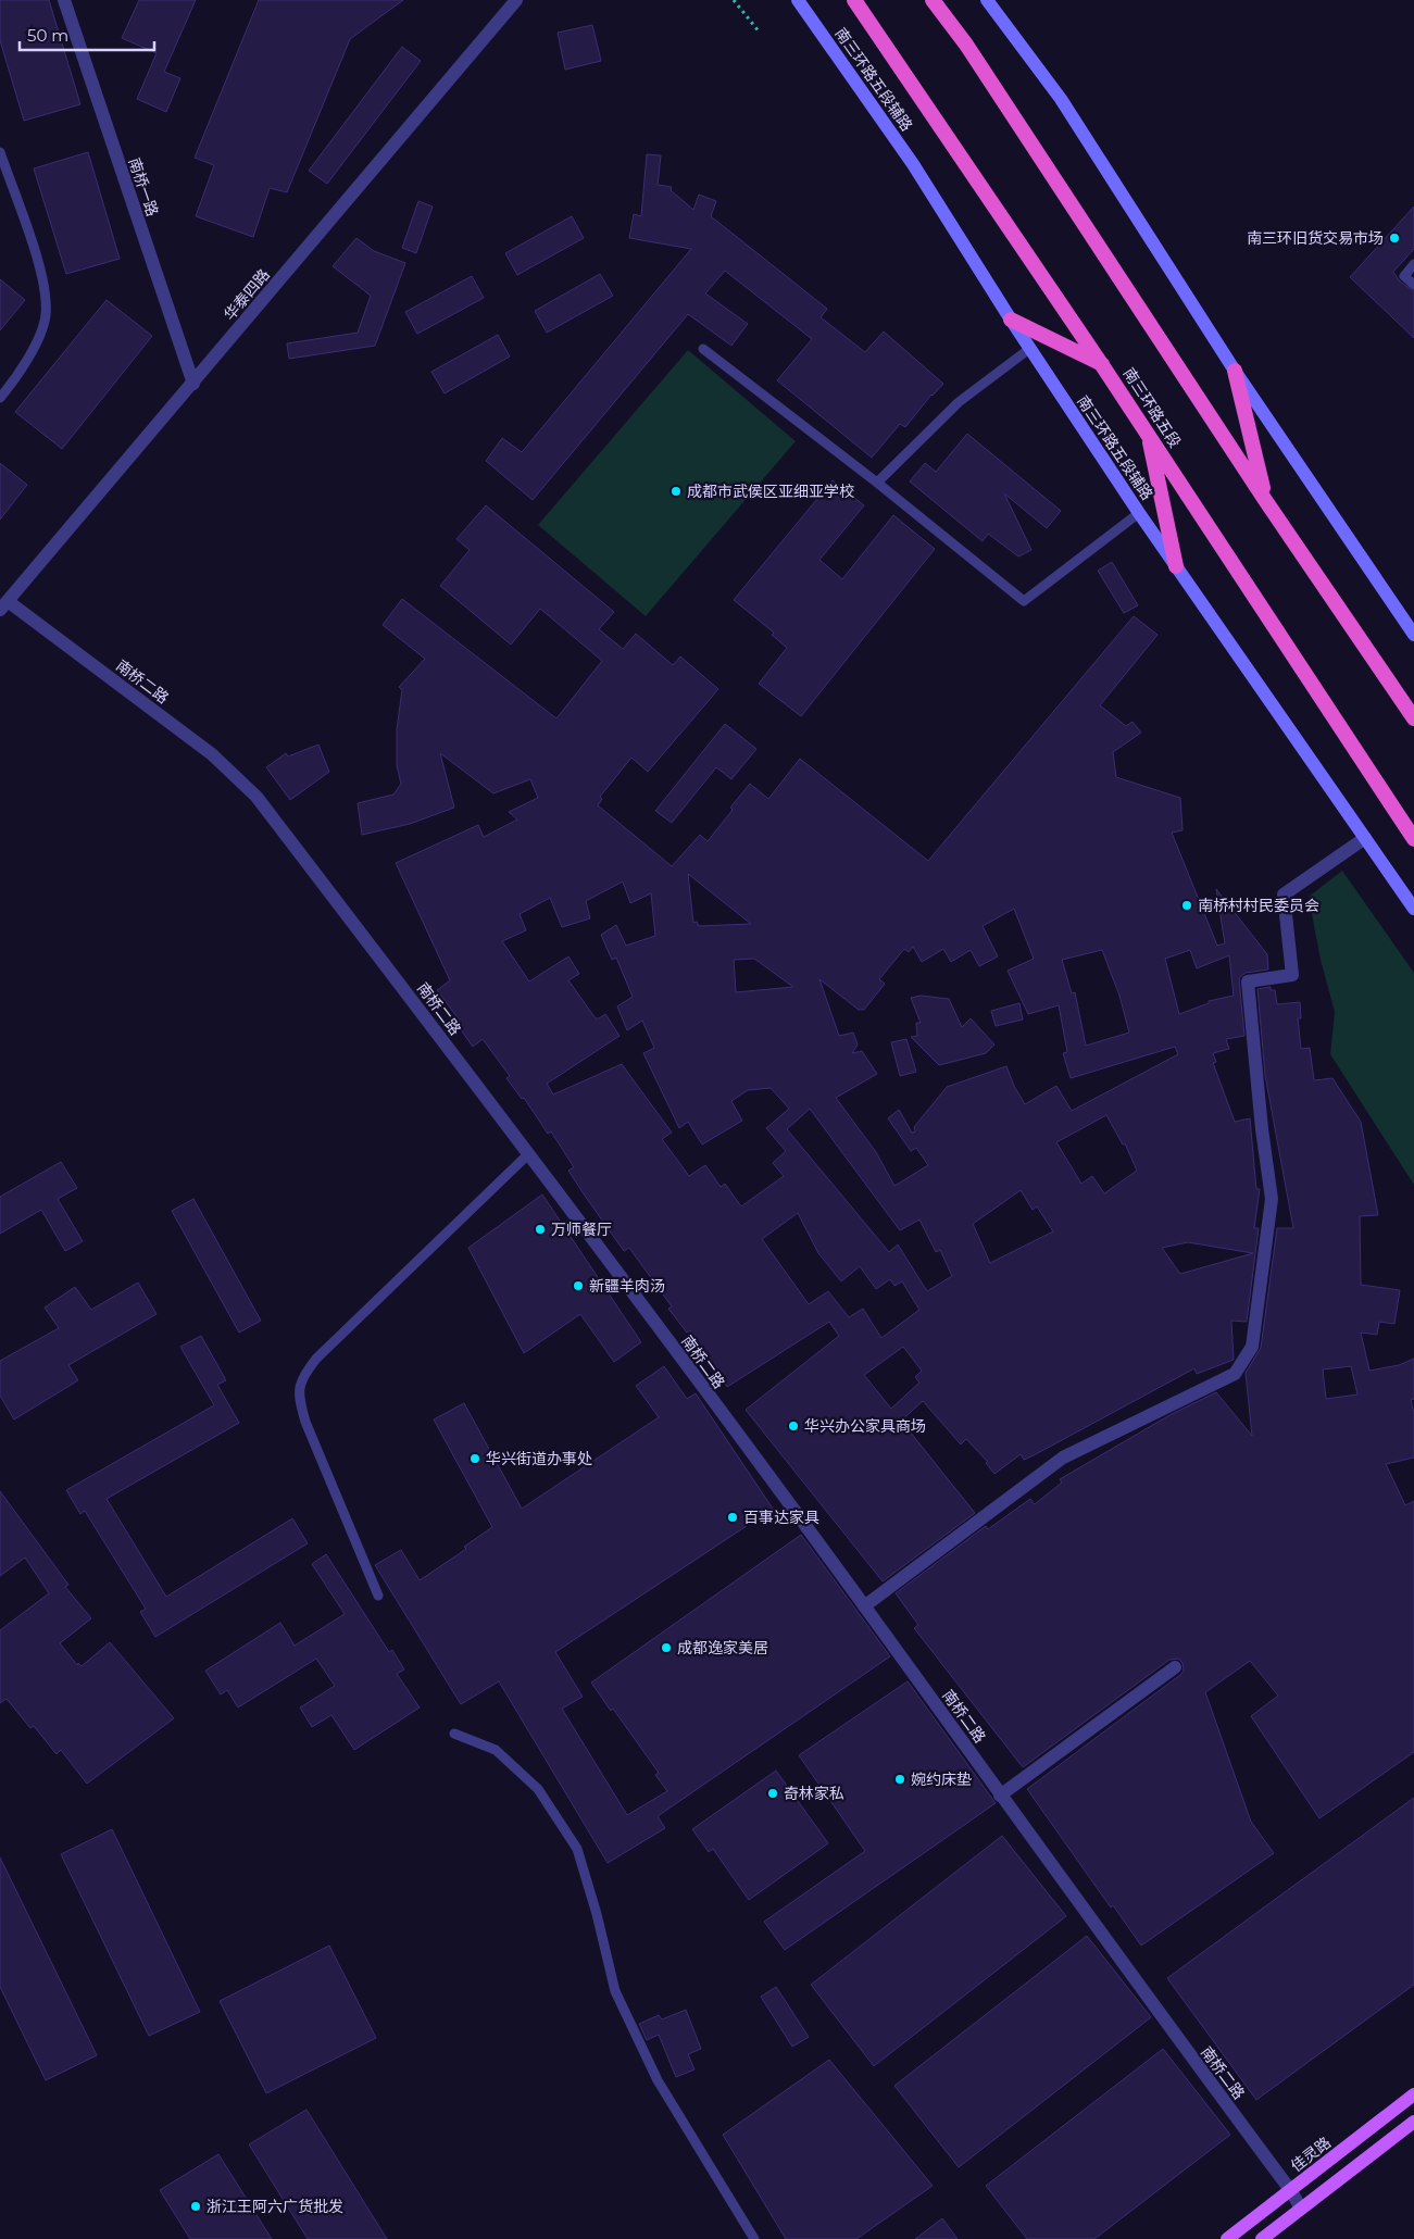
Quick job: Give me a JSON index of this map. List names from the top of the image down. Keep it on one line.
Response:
{"streets":{"highway":["南三环路五段"],"main road":["南三环路五段辅路","佳灵路"],"street":["南桥一路","华泰四路","南桥二路"]},"crossings":[["南桥一路","华泰四路"],["华泰四路","南桥二路"],["南桥二路","佳灵路"]],"places":["南三环旧货交易市场","成都市武侯区亚细亚学校","南桥村村民委员会","万师餐厅","新疆羊肉汤","华兴办公家具商场","华兴街道办事处","百事达家具","成都逸家美居","婉约床垫","奇林家私","浙江王阿六广货批发"],"scale_bar":"50 m"}
